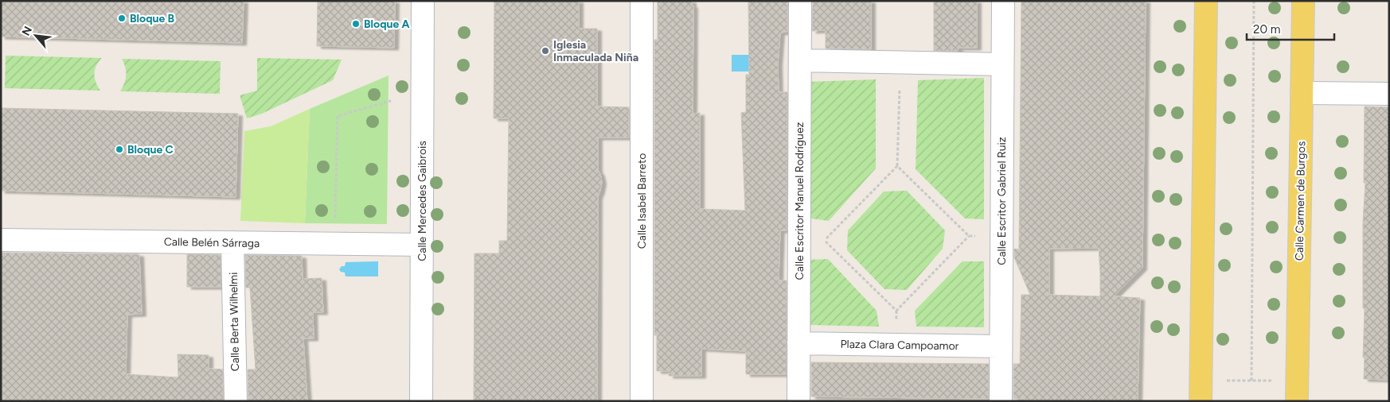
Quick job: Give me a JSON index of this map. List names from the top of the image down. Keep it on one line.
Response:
{"streets":{"main road":["Calle Carmen de Burgos"],"street":["Calle Mercedes Gaibrois","Calle Isabel Barreto","Calle Escritor Manuel Rodríguez","Calle Escritor Gabriel Ruiz","Calle Belén Sárraga","Calle Berta Wilhelmi","Plaza Clara Campoamor"]},"crossings":[["Calle Mercedes Gaibrois","Calle Belén Sárraga"],["Calle Escritor Manuel Rodríguez","Plaza Clara Campoamor"],["Calle Escritor Gabriel Ruiz","Plaza Clara Campoamor"],["Calle Belén Sárraga","Calle Berta Wilhelmi"]],"places":["Bloque B","Bloque A","Iglesia Inmaculada Niña","Bloque C"],"scale_bar":"20 m","north":"top left"}
